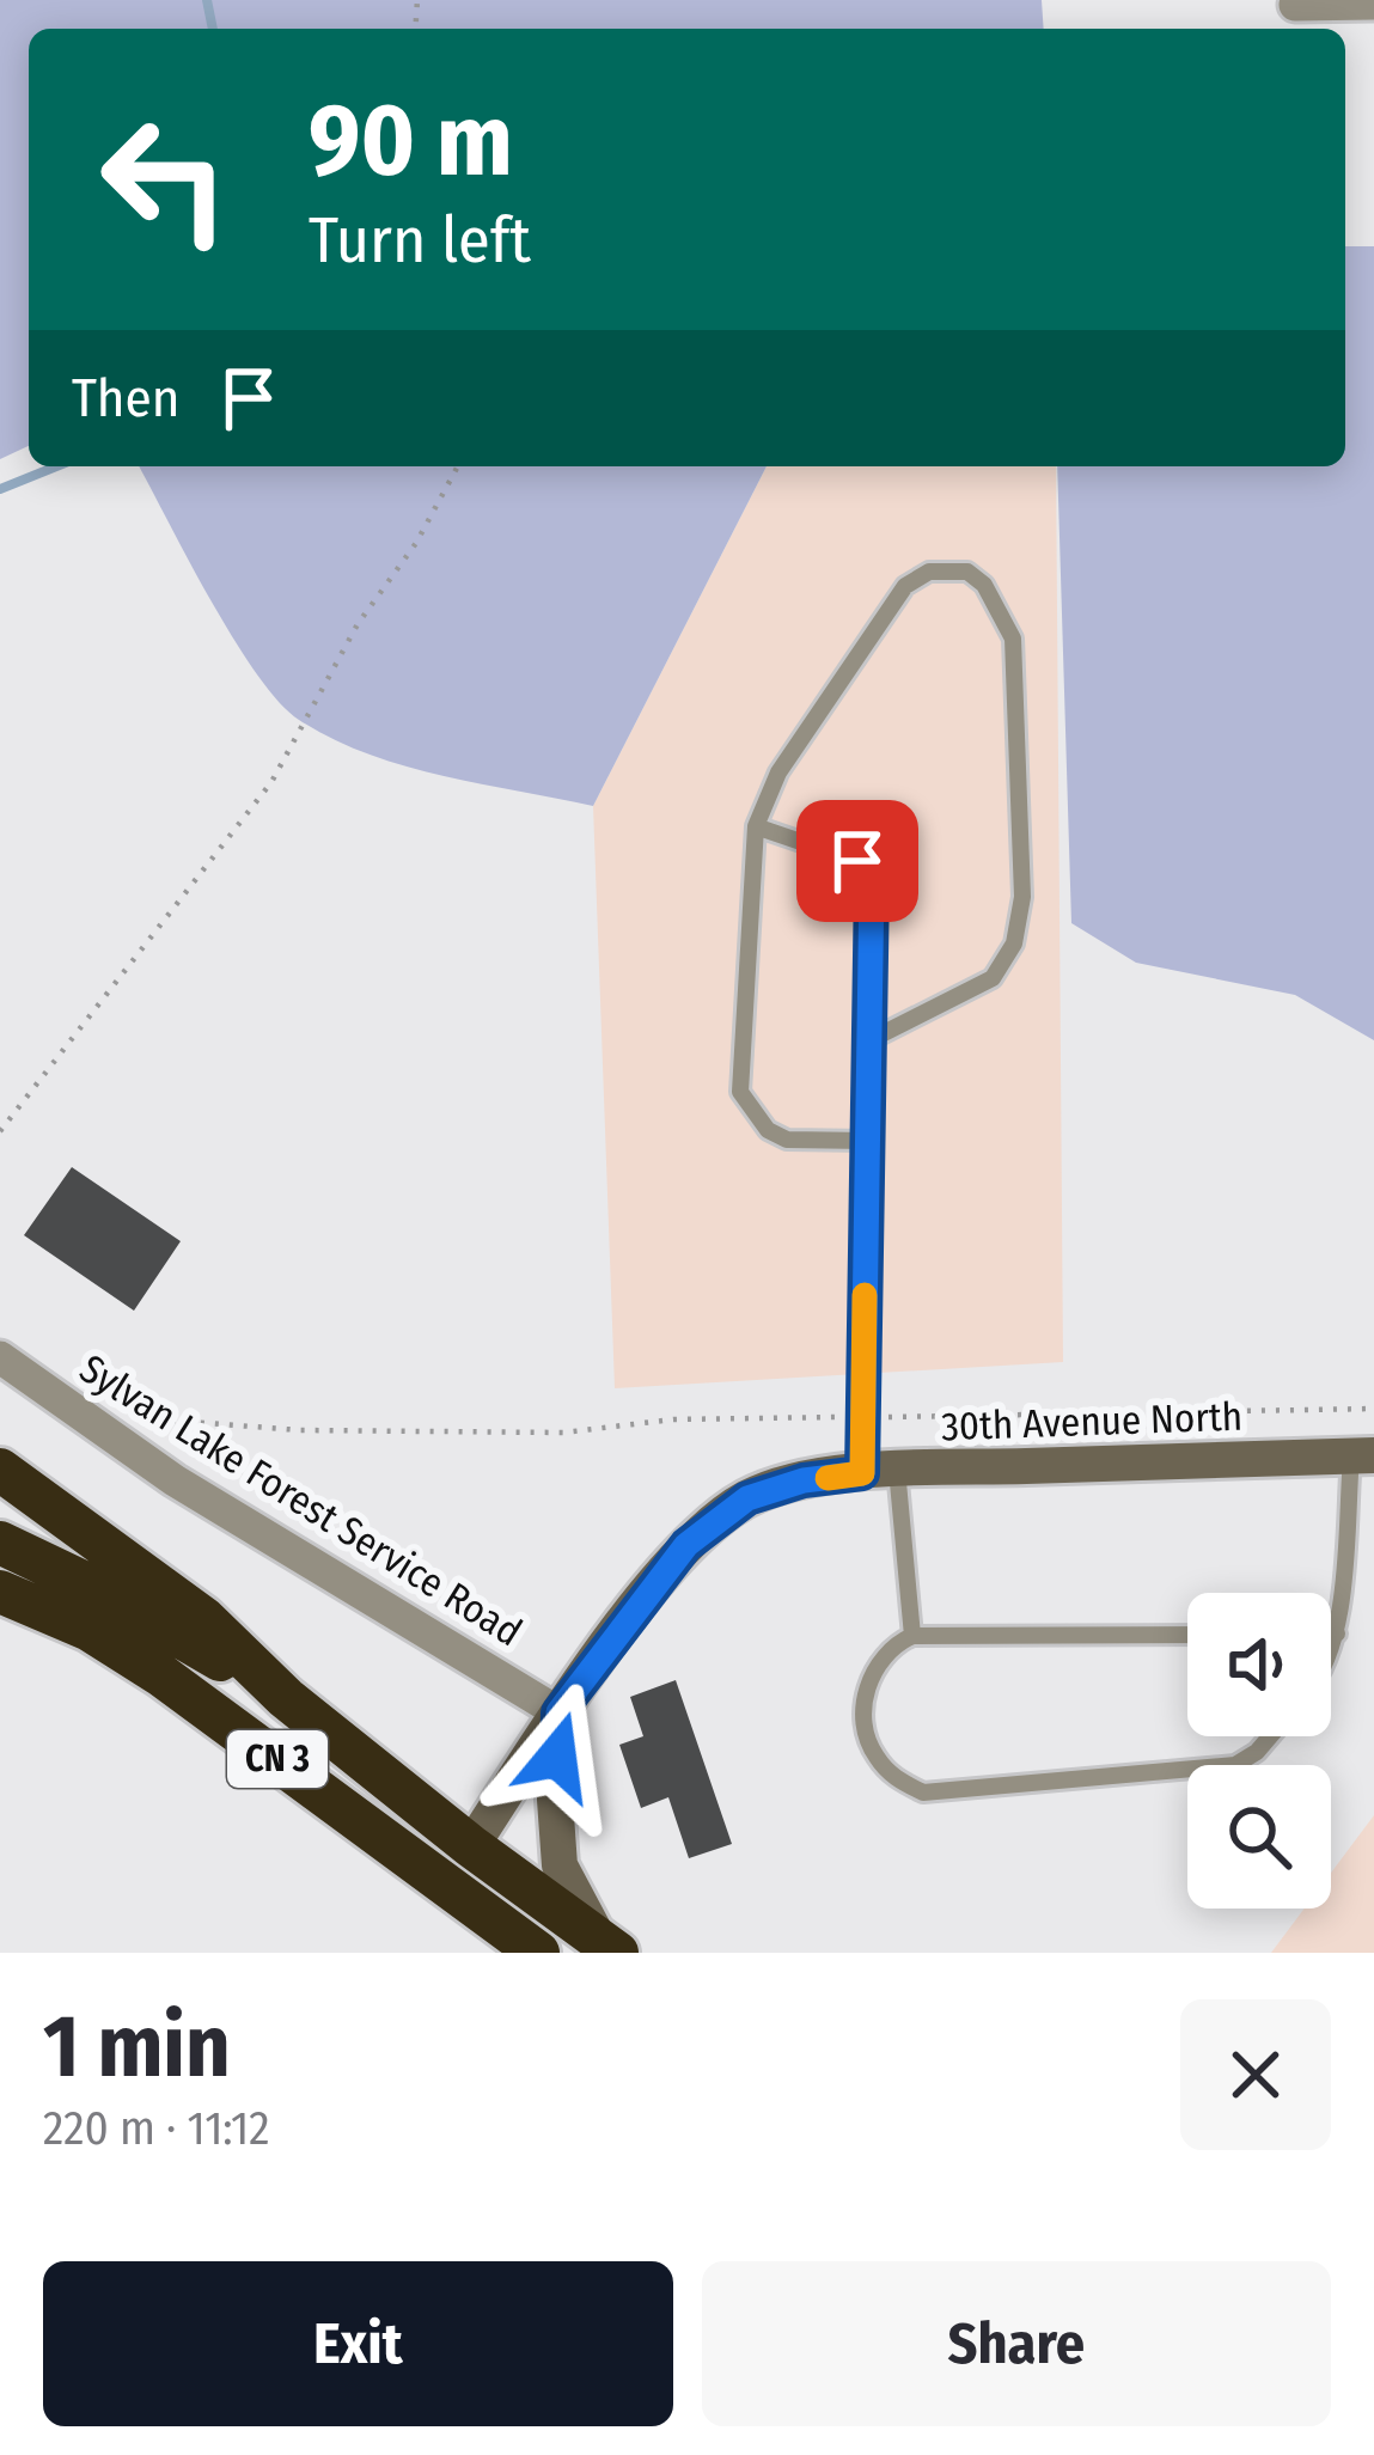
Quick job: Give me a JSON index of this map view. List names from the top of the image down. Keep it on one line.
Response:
{"streets":{"highway":["CN 3"],"street":["30th Avenue North","Sylvan Lake Forest Service Road"]},"crossings":[["30th Avenue North","Sylvan Lake Forest Service Road"],["30th Avenue North","CN 3"]],"page":{"turn":["90 m","Turn left"],"then":"Then","heading":["1 min","220 m · 11:12"],"buttons":["Exit","Share"]}}
